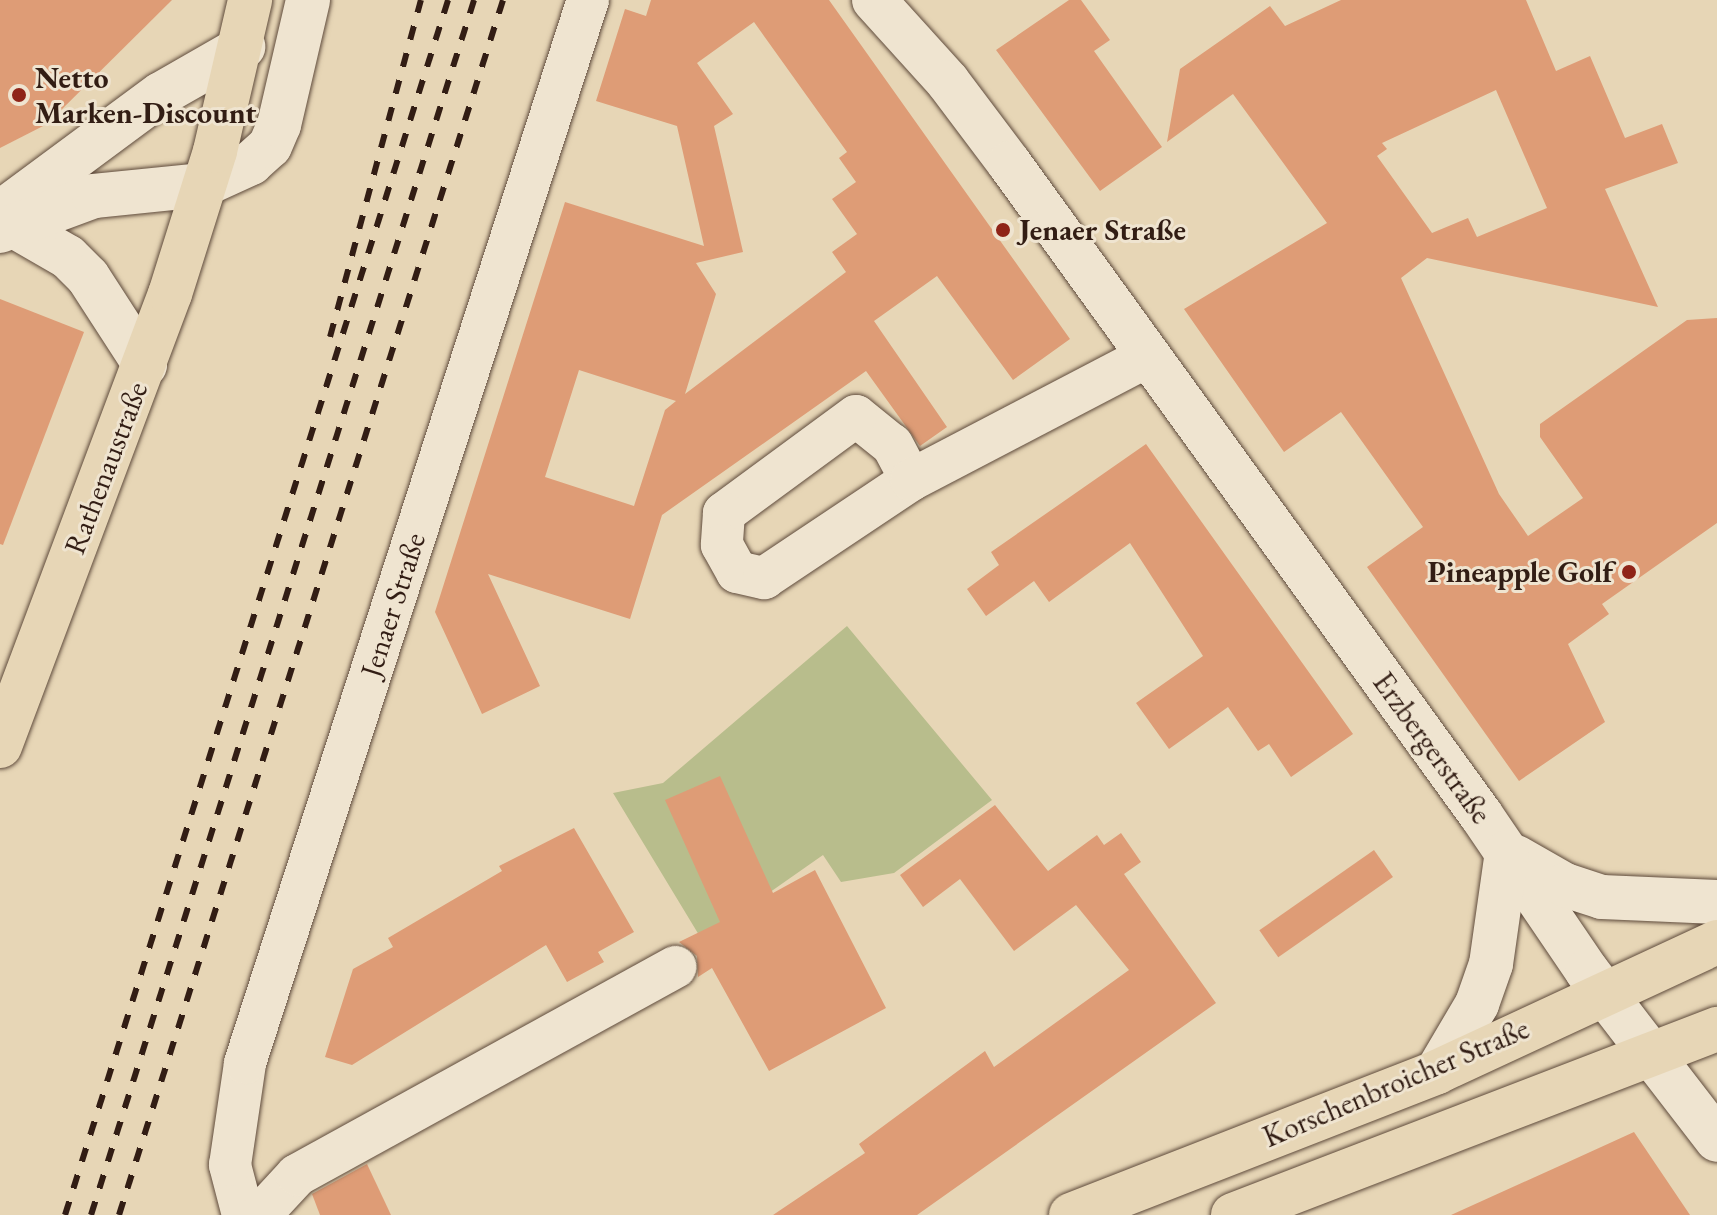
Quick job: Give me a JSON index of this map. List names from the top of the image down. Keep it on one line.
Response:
{"streets":{"main road":["Rathenaustraße","Erzbergerstraße","Korschenbroicher Straße"],"street":["Jenaer Straße"]},"crossings":[["Erzbergerstraße","Korschenbroicher Straße"]],"places":["Netto Marken-Discount","Jenaer Straße","Pineapple Golf"]}
